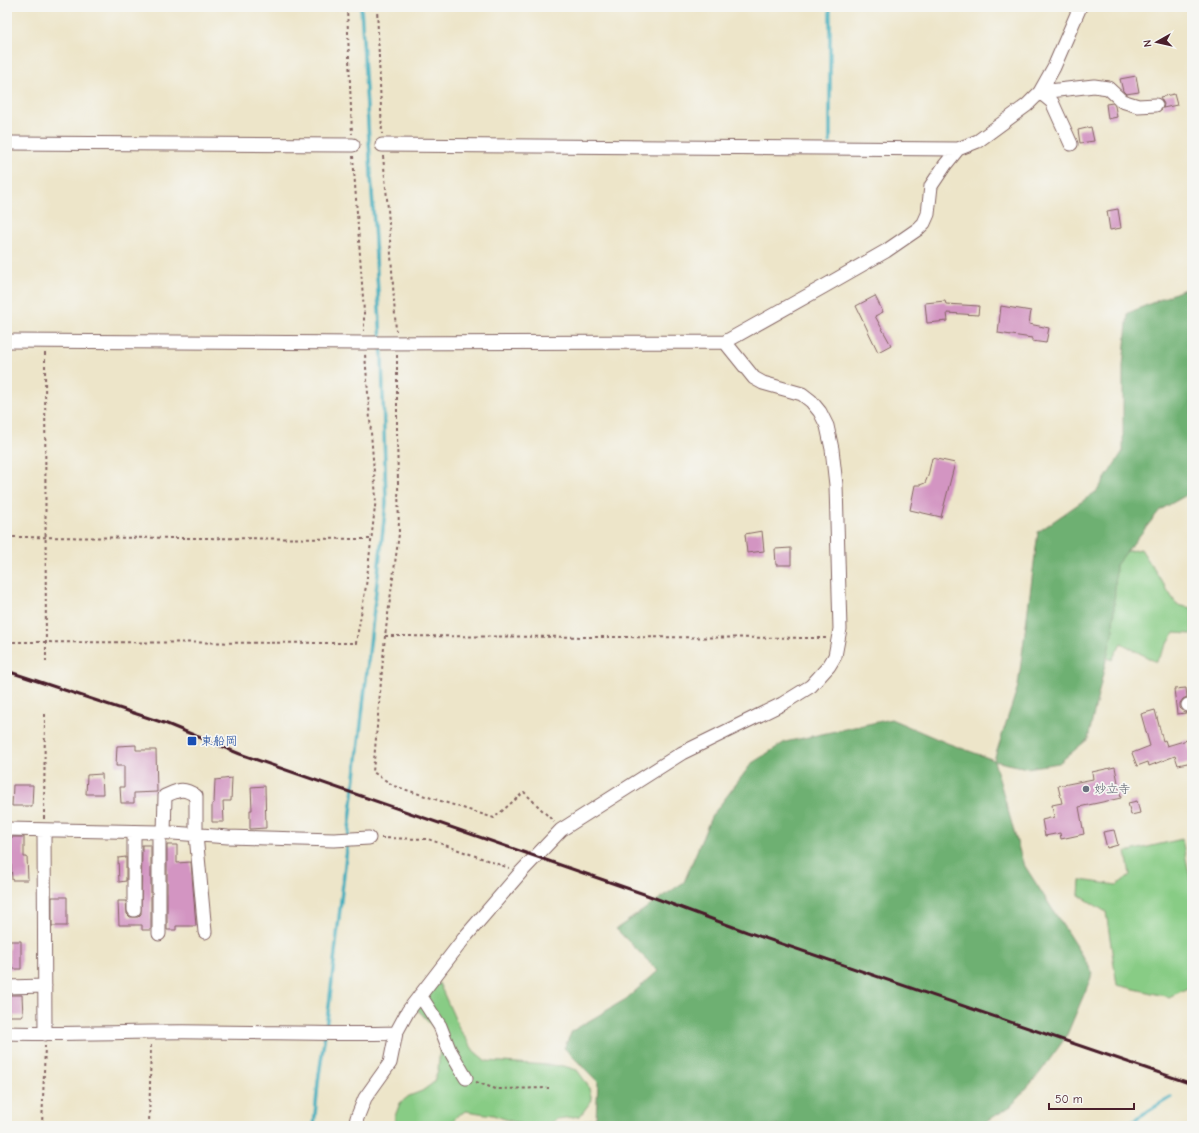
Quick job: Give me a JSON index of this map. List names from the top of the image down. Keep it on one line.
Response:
{"places":{"transit":["東船岡"],"other":["妙立寺"]},"scale_bar":"50 m","north":"left"}
